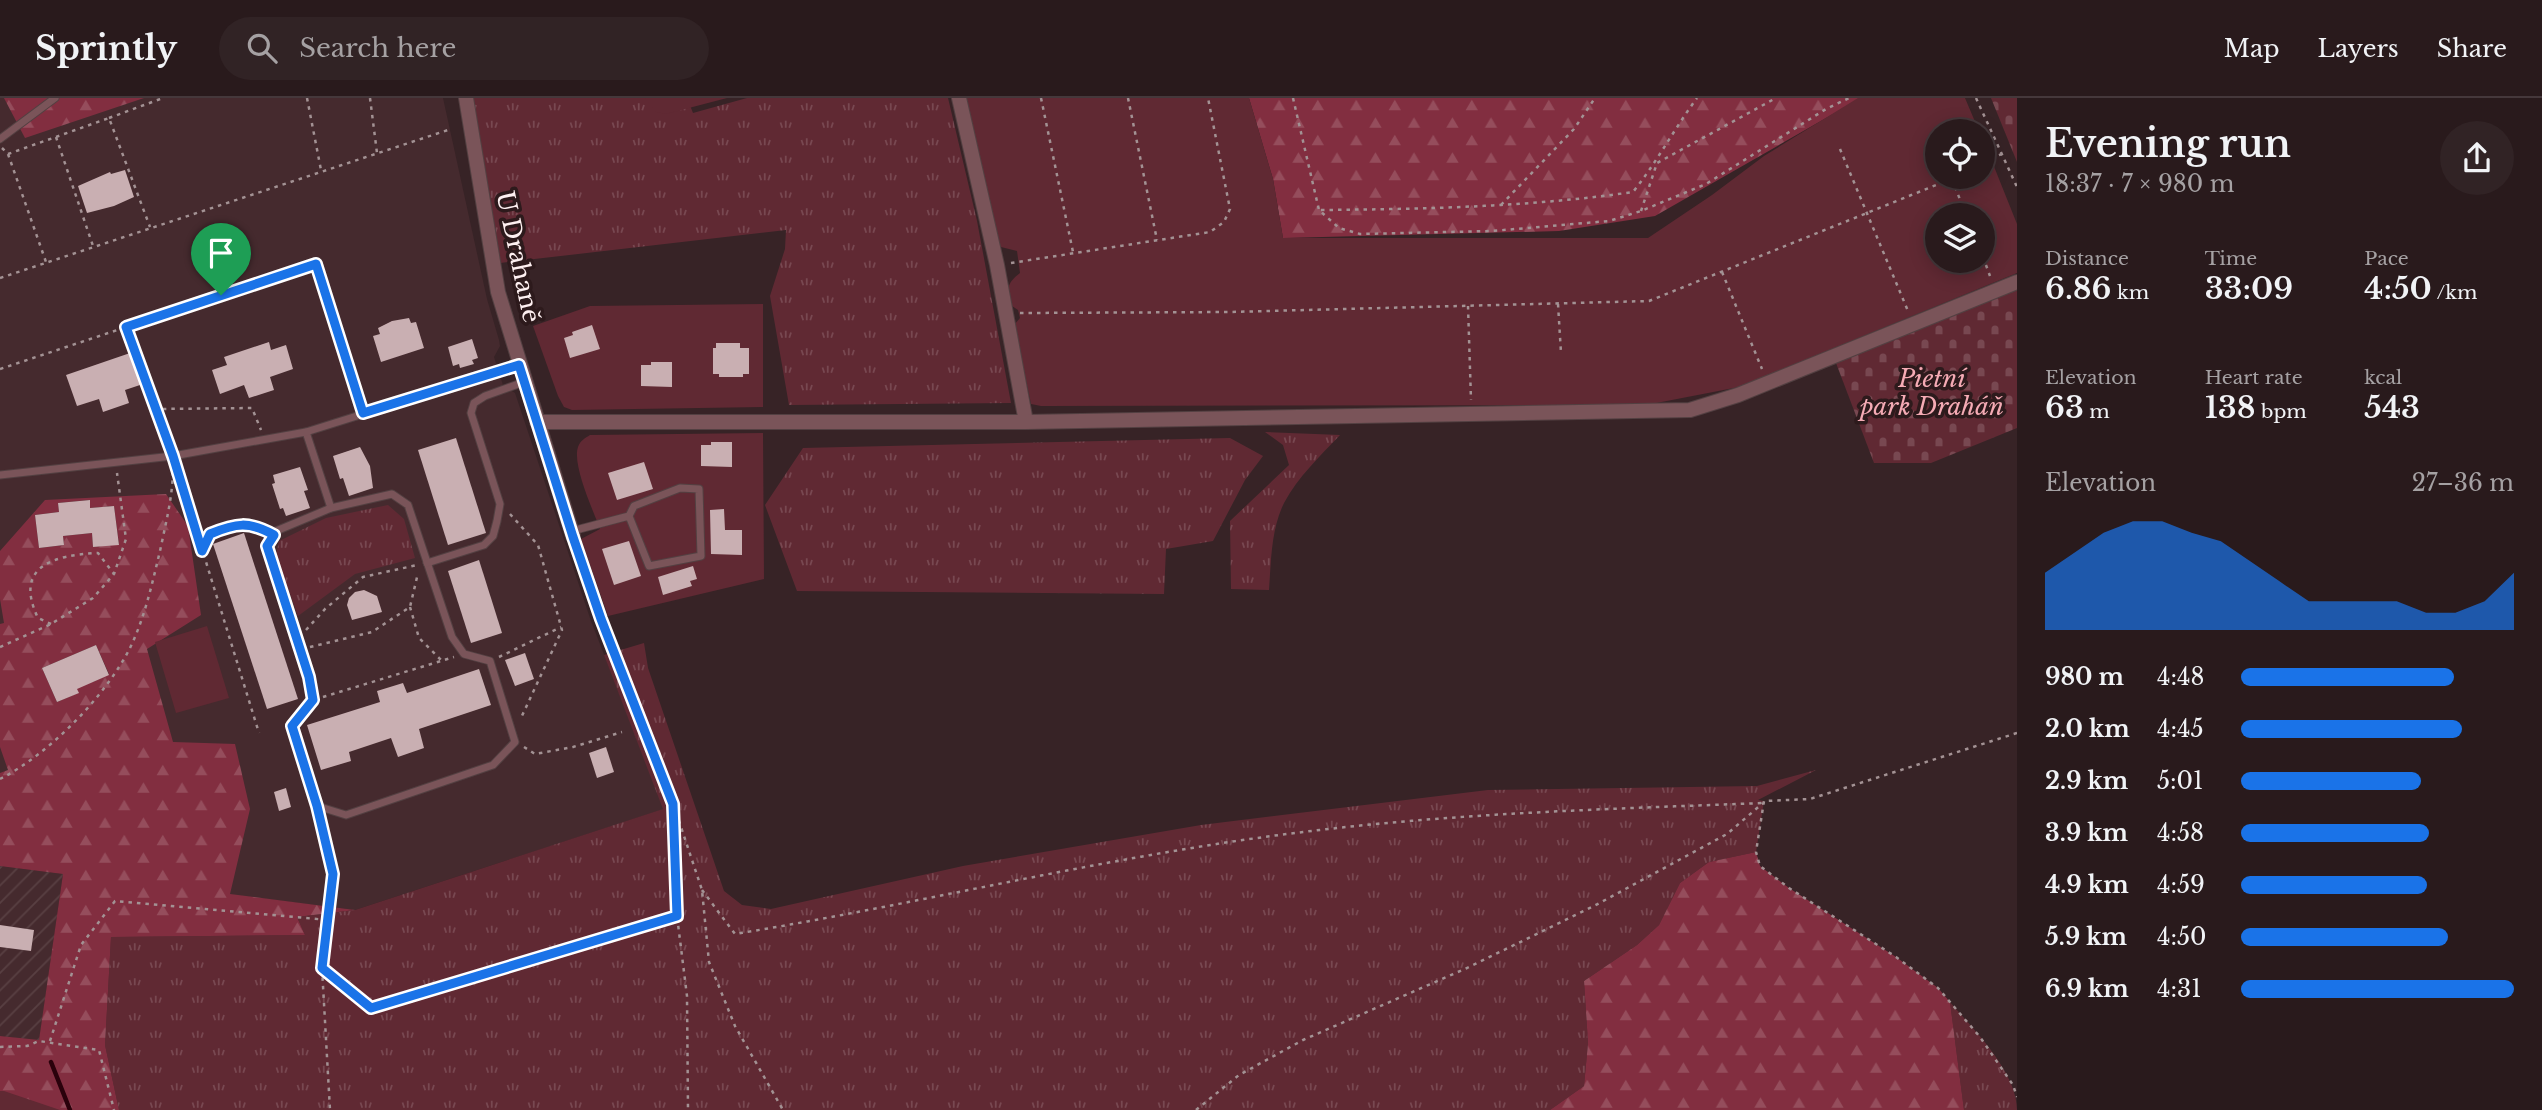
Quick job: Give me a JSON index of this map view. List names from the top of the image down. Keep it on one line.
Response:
{"streets":{"street":["U Drahaně"]},"parks":["Pietní park Draháň"],"page":{"header":"Sprintly","search":"Search here","nav":["Map","Layers","Share"],"heading":["Evening run","18:37 · 7 × 980 m"],"stats":[["Distance","6.86 km"],["Time","33:09"],["Pace","4:50 /km"],["Elevation","63 m"],["Heart rate","138 bpm"],["kcal","543"]],"chart":["Elevation","27–36 m"],"list":[{"name":"980 m","note":"4:48"},{"name":"2.0 km","note":"4:45"},{"name":"2.9 km","note":"5:01"},{"name":"3.9 km","note":"4:58"},{"name":"4.9 km","note":"4:59"},{"name":"5.9 km","note":"4:50"},{"name":"6.9 km","note":"4:31"}]}}
